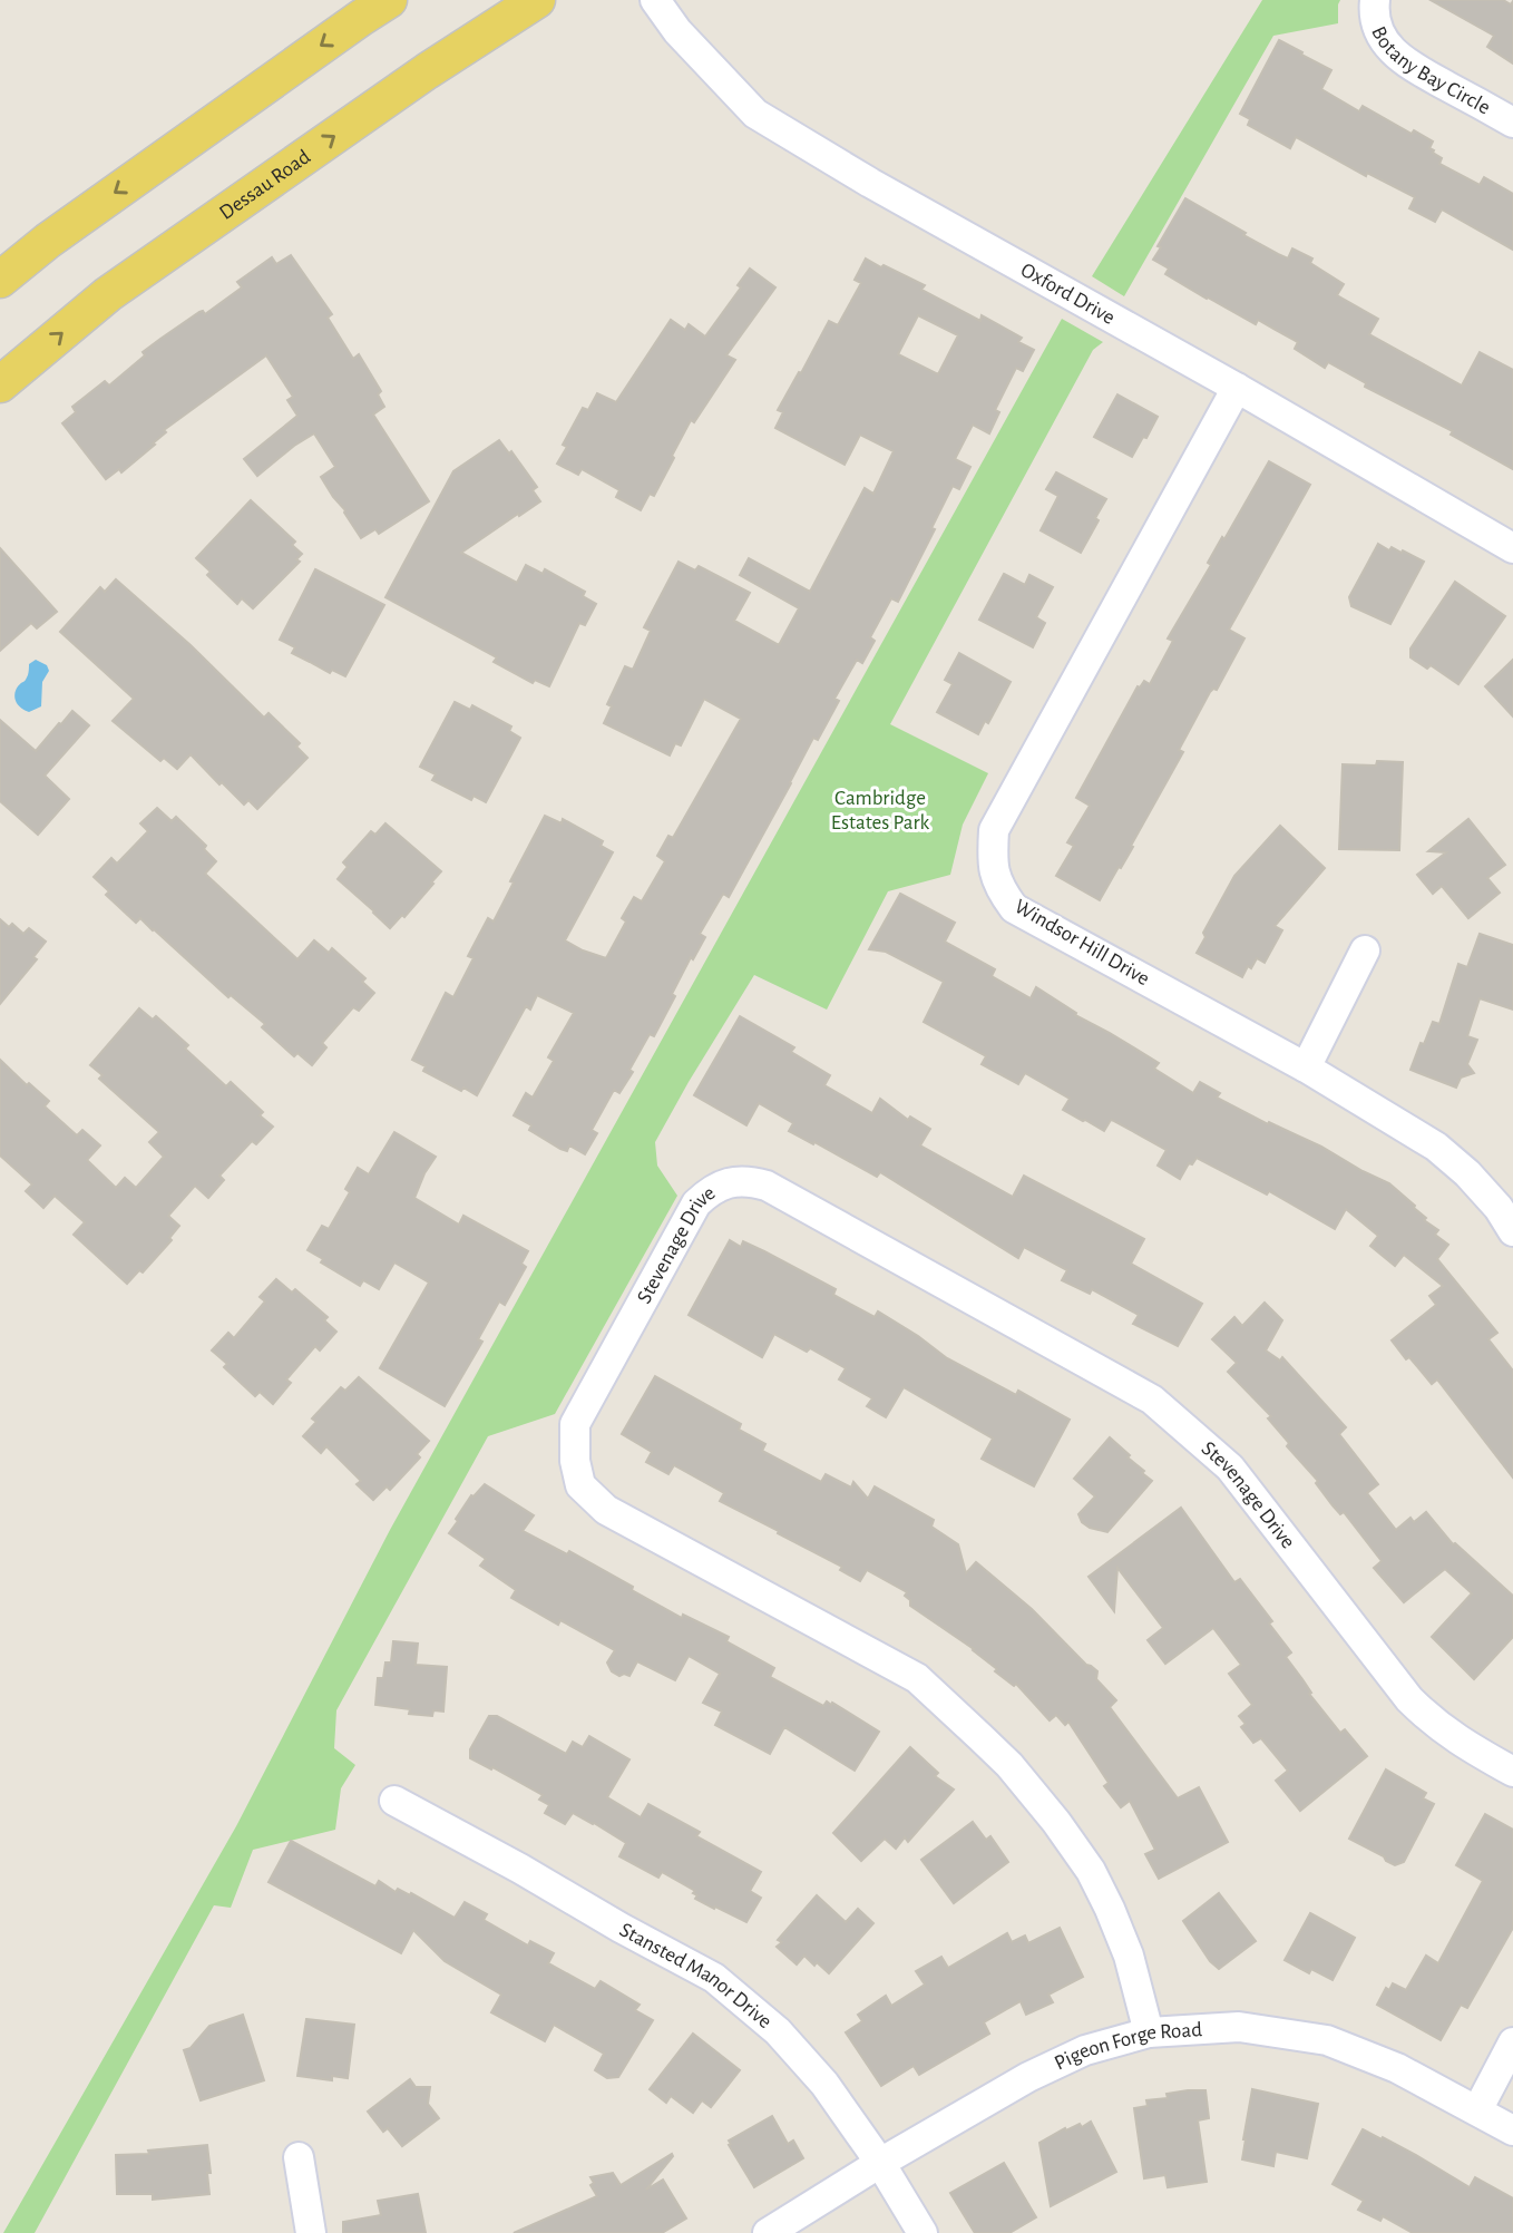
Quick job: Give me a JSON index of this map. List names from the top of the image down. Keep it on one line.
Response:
{"streets":{"main road":["Dessau Road"],"street":["Botany Bay Circle","Oxford Drive","Windsor Hill Drive","Stevenage Drive","Stansted Manor Drive","Pigeon Forge Road"]},"crossings":[["Oxford Drive","Windsor Hill Drive"],["Stevenage Drive","Pigeon Forge Road"],["Stansted Manor Drive","Pigeon Forge Road"]],"parks":["Cambridge Estates Park"]}
